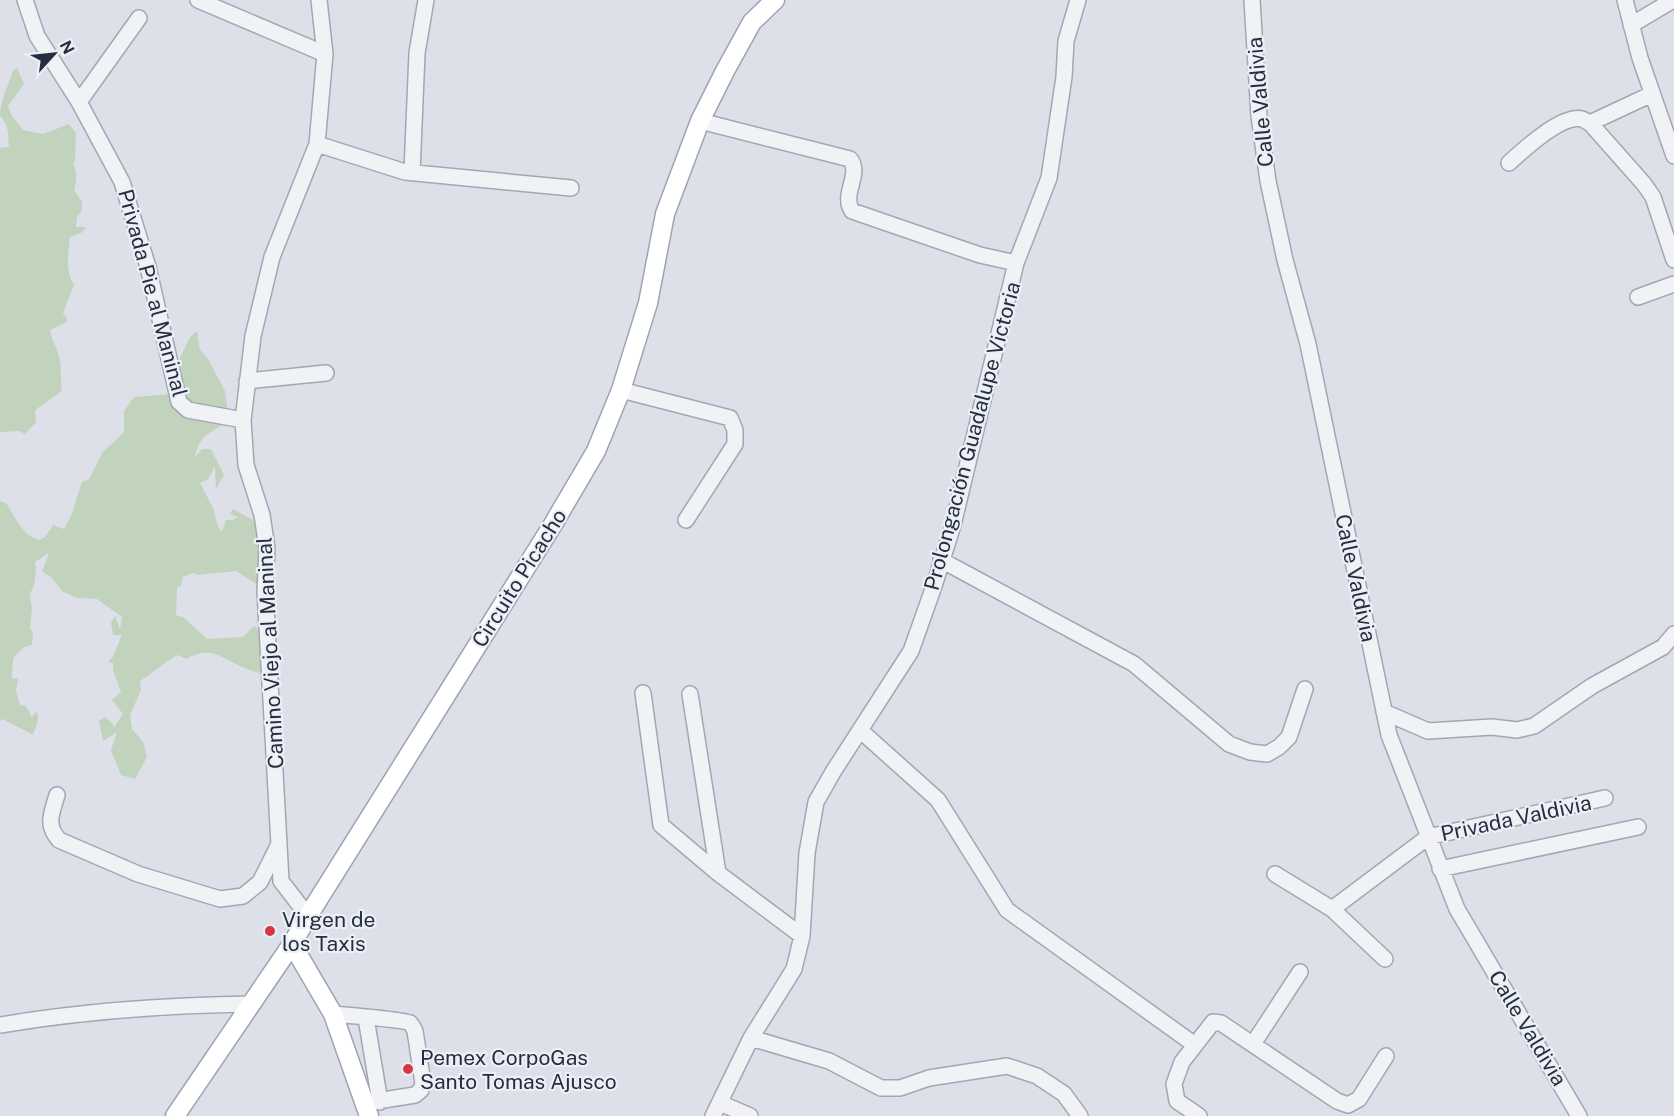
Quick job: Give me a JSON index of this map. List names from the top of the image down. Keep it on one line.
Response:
{"streets":{"main road":["Circuito Picacho"],"street":["Calle Valdivia","Privada Pie al Maninal","Prolongación Guadalupe Victoria","Camino Viejo al Maninal","Privada Valdivia"]},"crossings":[["Calle Valdivia","Privada Valdivia"],["Privada Pie al Maninal","Camino Viejo al Maninal"],["Circuito Picacho","Camino Viejo al Maninal"]],"places":["Virgen de los Taxis","Pemex CorpoGas Santo Tomas Ajusco"],"north":"top right"}
